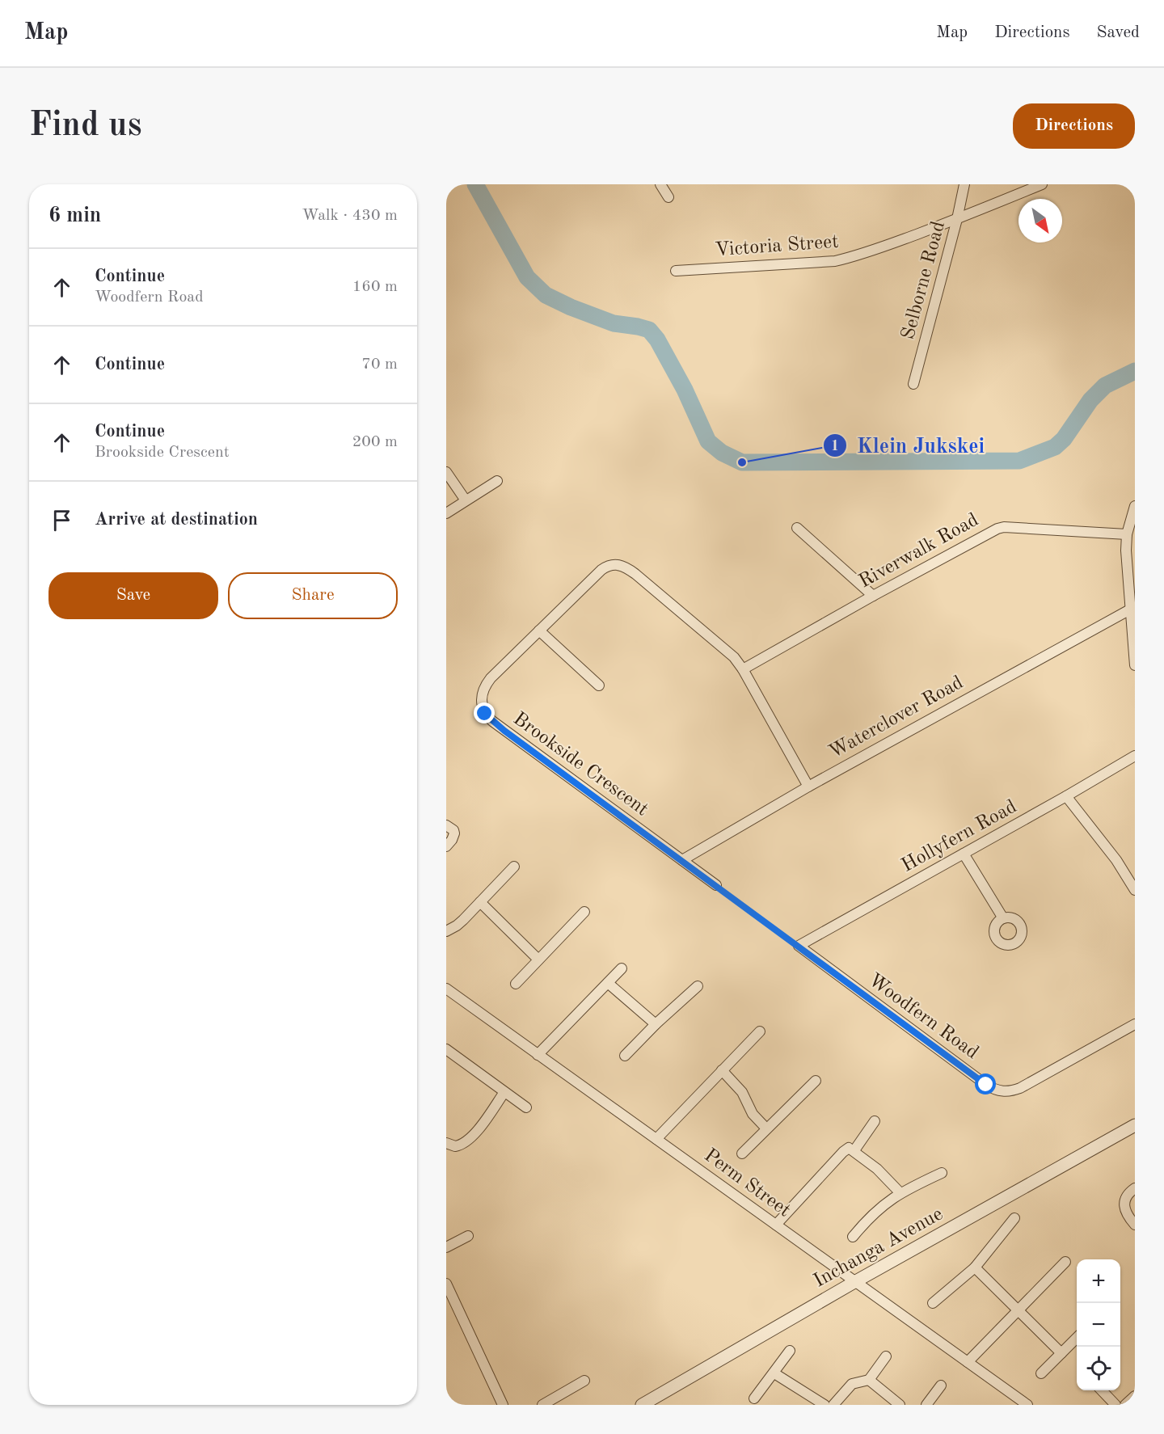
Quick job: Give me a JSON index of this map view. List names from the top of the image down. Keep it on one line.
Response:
{"streets":{"street":["Victoria Street","Selborne Road","Riverwalk Road","Waterclover Road","Brookside Crescent","Hollyfern Road","Woodfern Road","Perm Street","Inchanga Avenue"]},"crossings":[["Victoria Street","Selborne Road"],["Riverwalk Road","Brookside Crescent"],["Waterclover Road","Brookside Crescent"],["Hollyfern Road","Woodfern Road"],["Perm Street","Inchanga Avenue"]],"places":["Klein Jukskei"],"north":"bottom right","page":{"header":"Map","nav":["Map","Directions","Saved"],"buttons":["Directions",["Save","Share"]],"title":"Find us","heading":["6 min","Walk · 430 m"],"list":[["Continue","Woodfern Road","160 m"],["Continue","70 m"],["Continue","Brookside Crescent","200 m"],"Arrive at destination"],"map_buttons":["+","−"]}}
